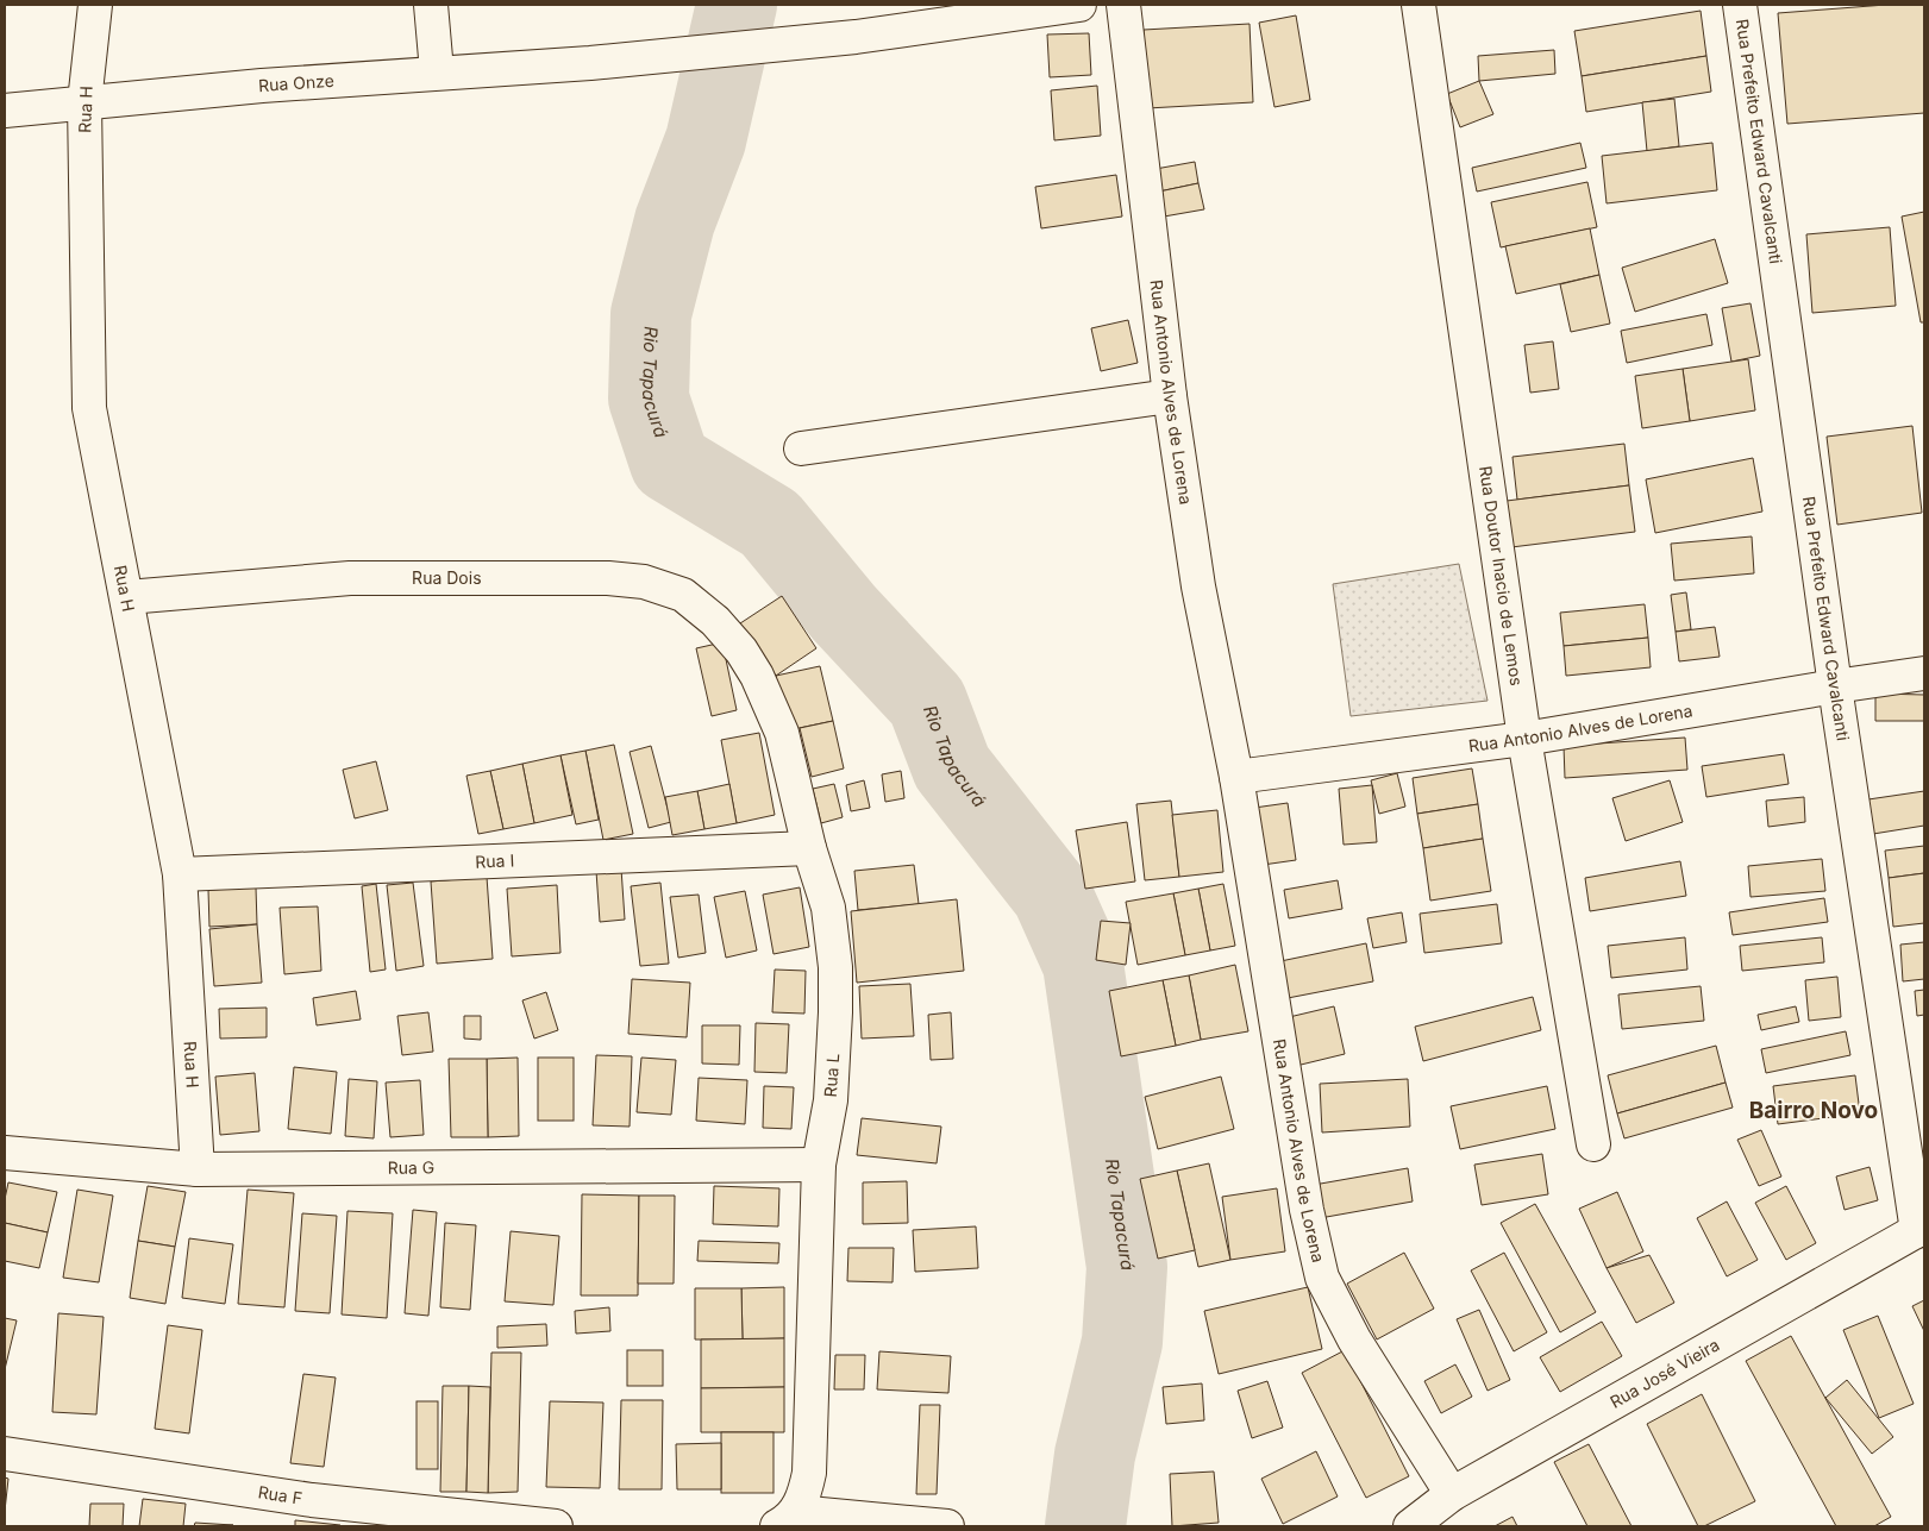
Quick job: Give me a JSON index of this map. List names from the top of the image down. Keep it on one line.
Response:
{"streets":{"street":["Rua Onze","Rua H","Rua Prefeito Edward Cavalcanti","Rua Antonio Alves de Lorena","Rua Doutor Inacio de Lemos","Rua Dois","Rua I","Rua L","Rua G","Rua José Vieira","Rua F"]},"crossings":[["Rua Onze","Rua H"],["Rua H","Rua Dois"],["Rua H","Rua I"],["Rua H","Rua G"],["Rua Prefeito Edward Cavalcanti","Rua Antonio Alves de Lorena"],["Rua Prefeito Edward Cavalcanti","Rua José Vieira"],["Rua Antonio Alves de Lorena","Rua Doutor Inacio de Lemos"],["Rua Antonio Alves de Lorena","Rua José Vieira"],["Rua Dois","Rua L"],["Rua I","Rua L"],["Rua L","Rua G"]],"districts":["Bairro Novo"],"water":["Rio Tapacurá"]}
